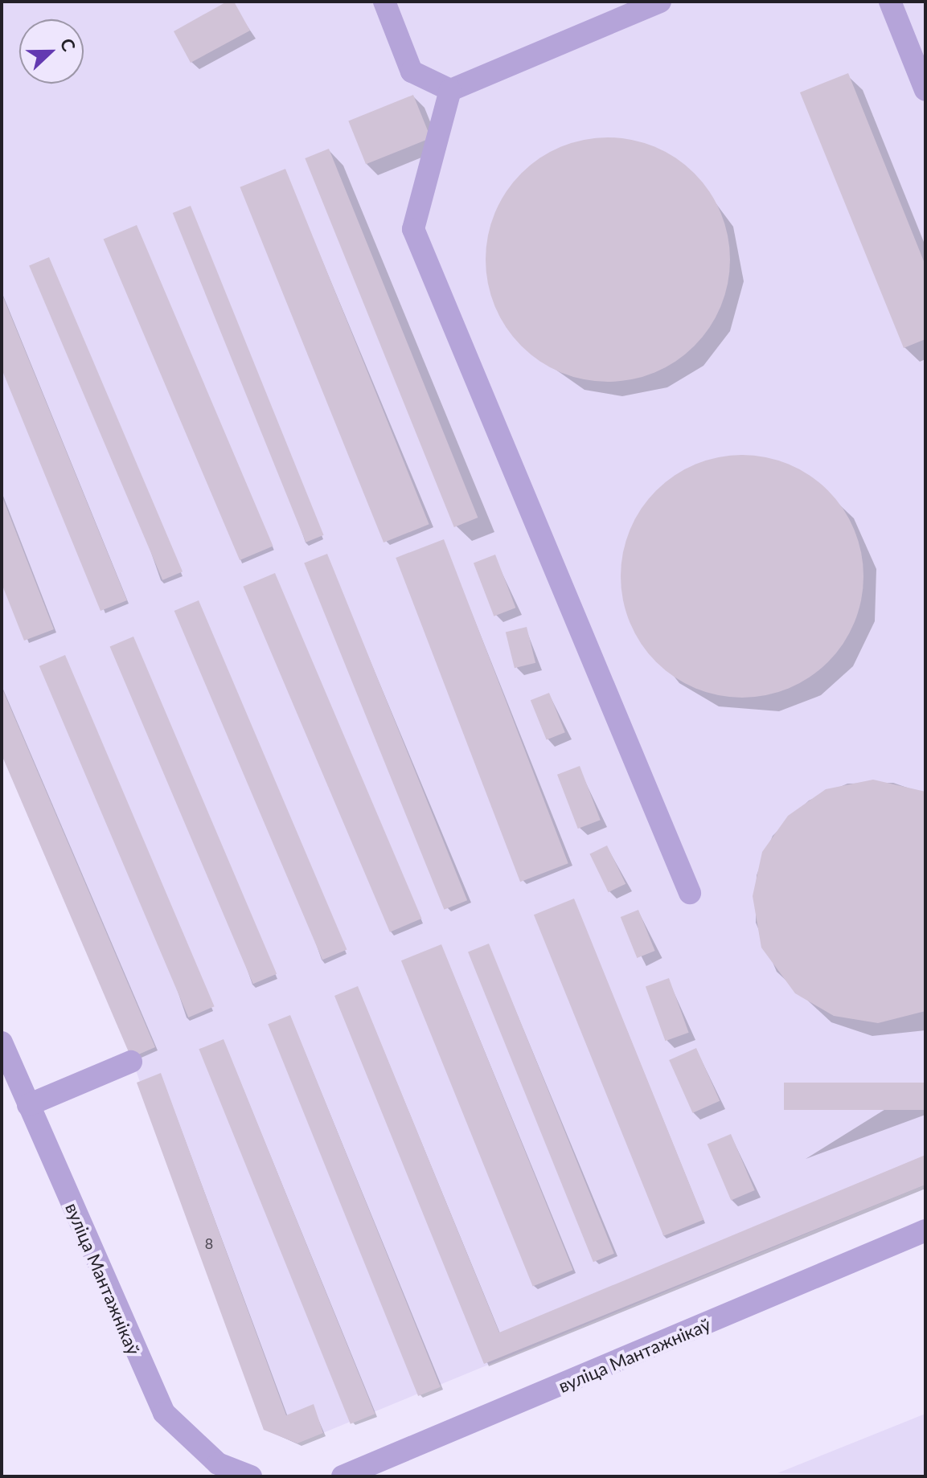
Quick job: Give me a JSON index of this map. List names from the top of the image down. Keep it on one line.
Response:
{"streets":{"street":["вуліца Мантажнікаў"]},"house_numbers":["8"],"north":"right"}
